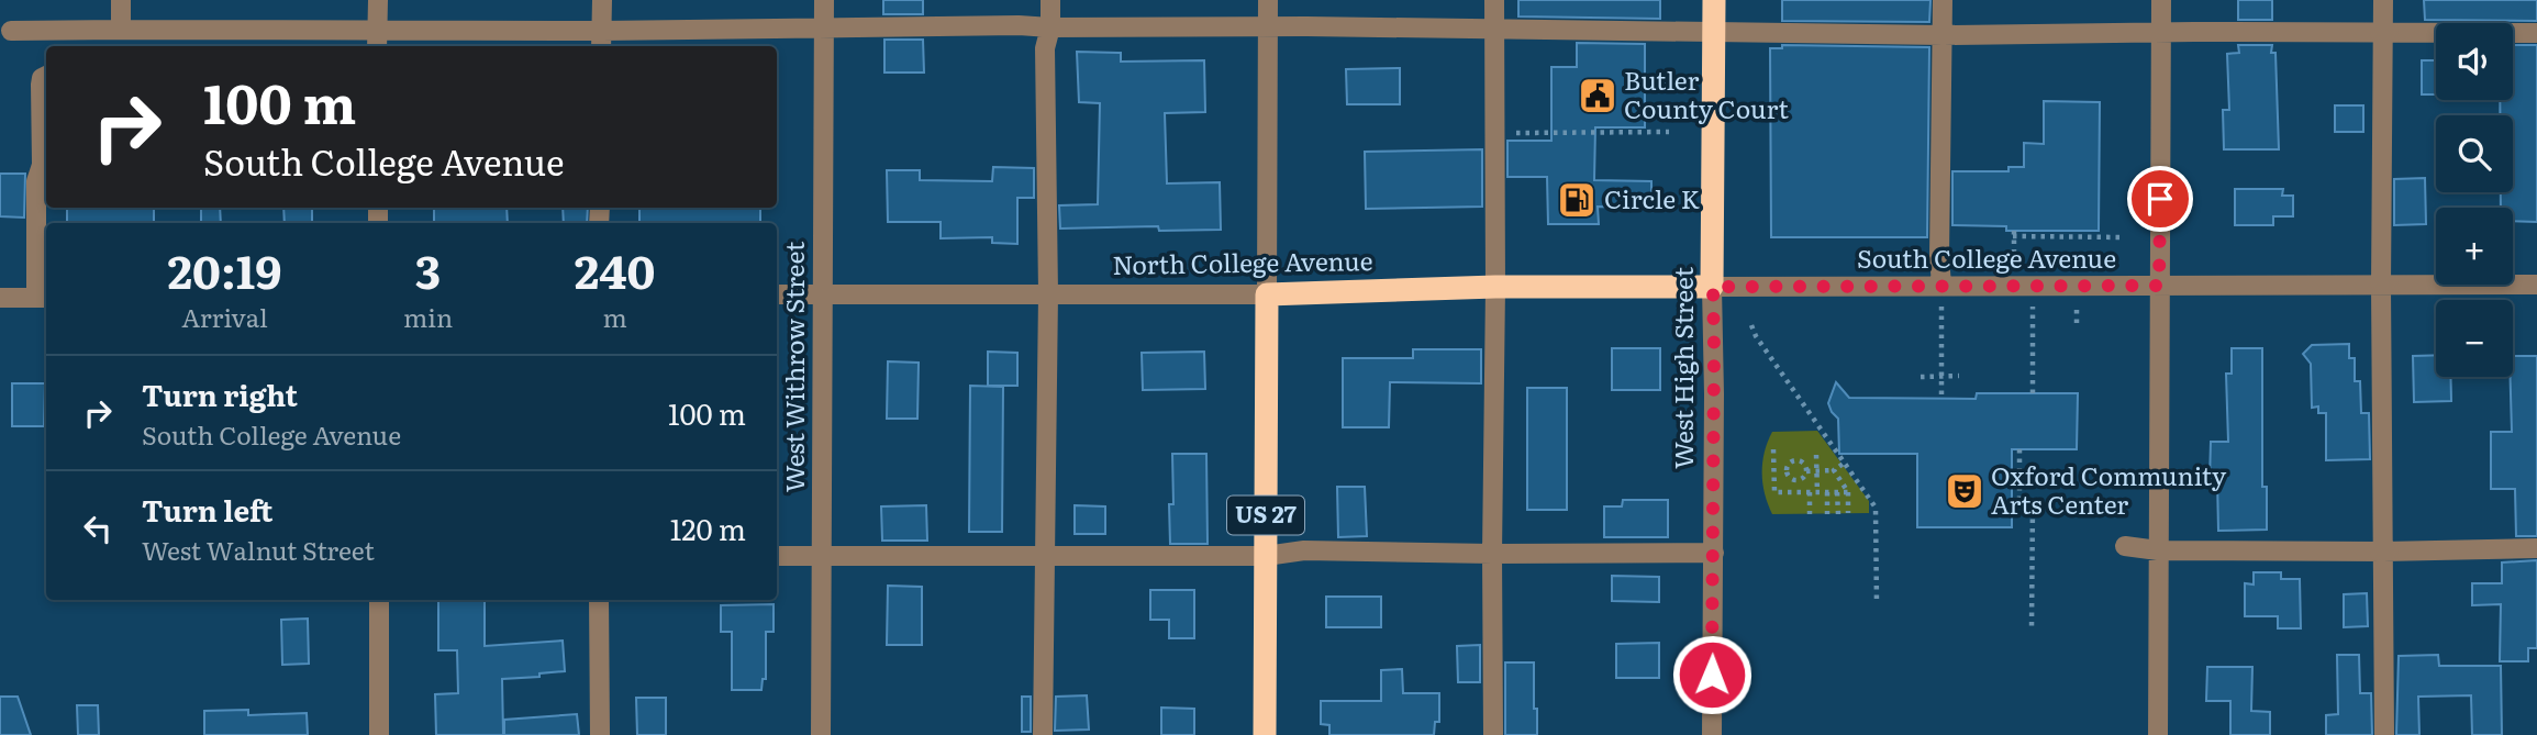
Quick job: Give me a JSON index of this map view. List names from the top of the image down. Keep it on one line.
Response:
{"streets":{"highway":["North College Avenue","West High Street","US 27"],"street":["South College Avenue","West Withrow Street"]},"crossings":[["South College Avenue","North College Avenue"],["South College Avenue","West High Street"],["North College Avenue","West Withrow Street"],["North College Avenue","West High Street"],["North College Avenue","US 27"]],"places":{"public building":["Butler County Court"],"fuel station":["Circle K"],"theatre":["Oxford Community Arts Center"]},"page":{"map_buttons":["+","−"],"turn":["100 m","South College Avenue"],"eta":["20:19","Arrival","3","min","240","m"],"list":[{"name":"Turn right","note":"South College Avenue","value":"100 m"},{"name":"Turn left","note":"West Walnut Street","value":"120 m"}]}}
